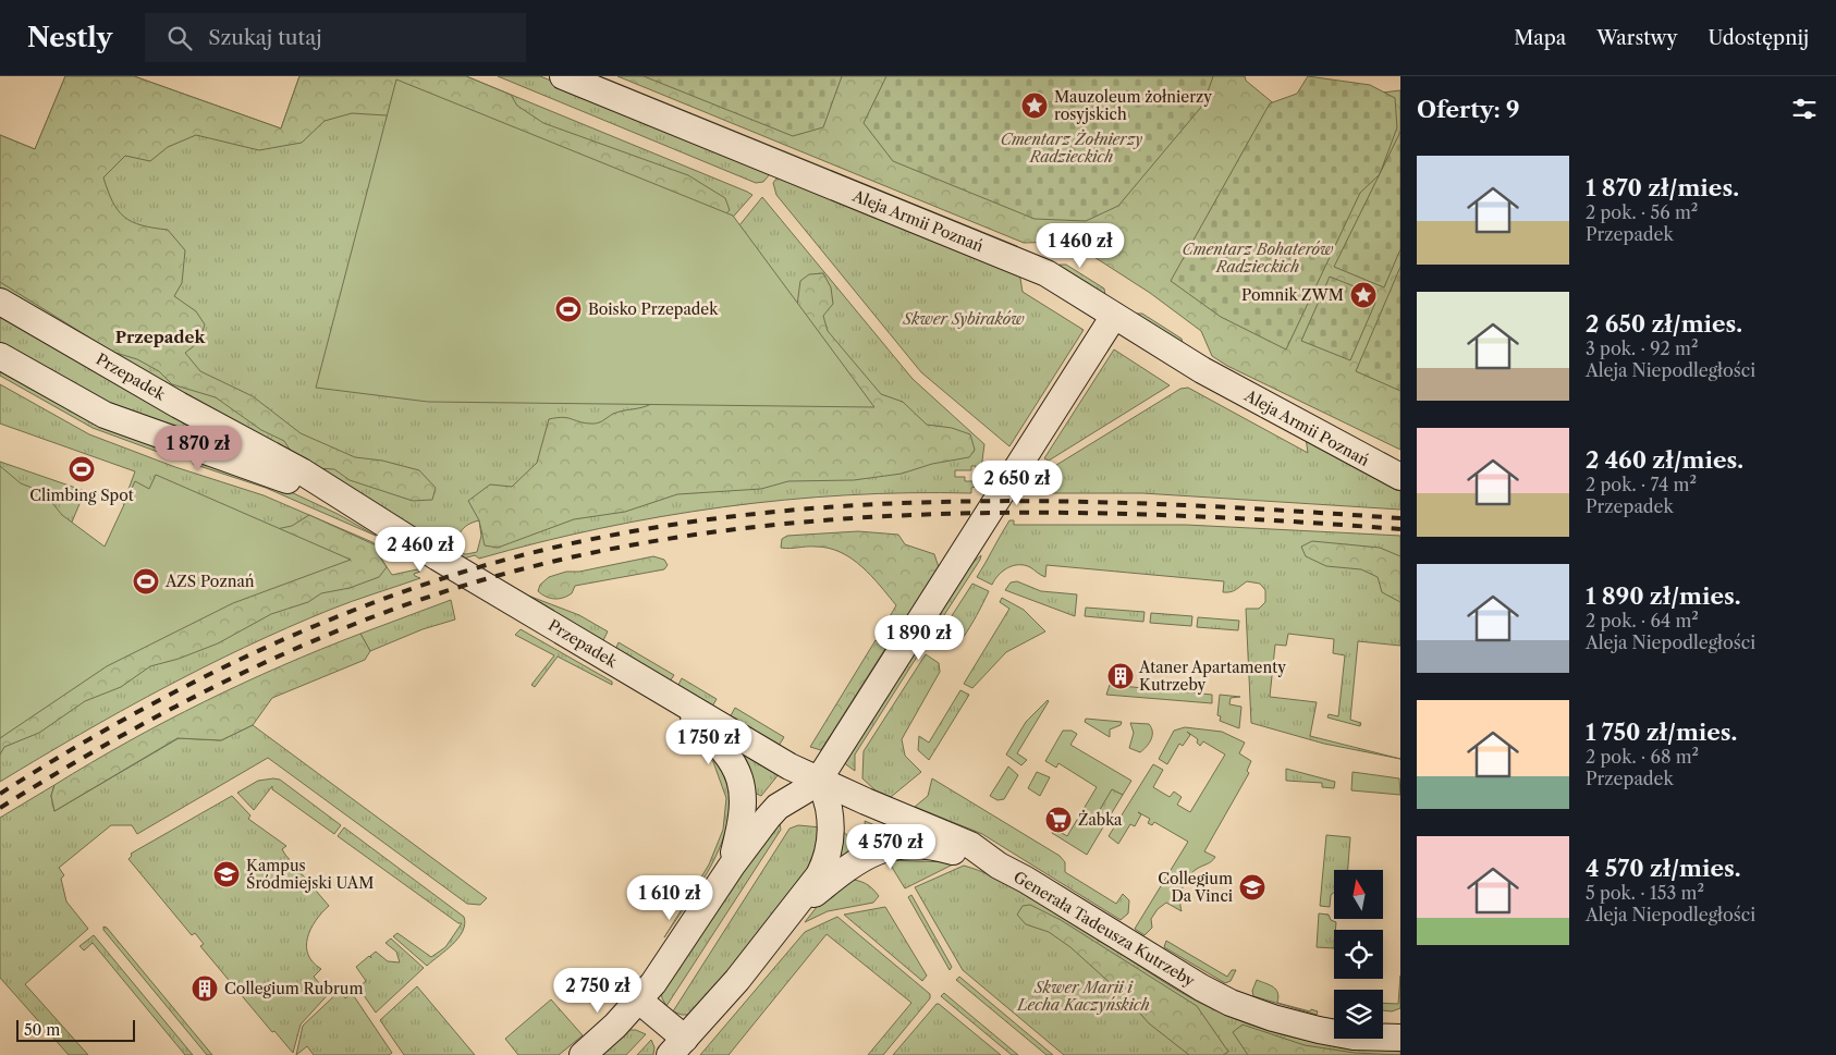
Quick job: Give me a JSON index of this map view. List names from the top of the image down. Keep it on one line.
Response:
{"streets":{"street":["Aleja Armii Poznań","Przepadek","Generała Tadeusza Kutrzeby"]},"crossings":[["Przepadek","Generała Tadeusza Kutrzeby"]],"districts":["Przepadek"],"parks":["Cmentarz Żołnierzy Radzieckich","Cmentarz Bohaterów Radzieckich","Skwer Sybiraków","Skwer Marii i Lecha Kaczyńskich"],"places":{"place":["Mauzoleum żołnierzy rosyjskich","Pomnik ZWM"],"sports":["Boisko Przepadek","Climbing Spot","AZS Poznań"],"building":["Ataner Apartamenty Kutrzeby","Collegium Rubrum"],"supermarket":["Żabka"],"school or university":["Kampus Śródmiejski UAM","Collegium Da Vinci"]},"scale_bar":"50 m","north":"top","page":{"header":"Nestly","search":"Szukaj tutaj","nav":["Mapa","Warstwy","Udostępnij"],"heading":"Oferty: 9","list":[{"name":"1 870 zł/mies.","note":"2 pok. · 56 m² · Przepadek"},{"name":"2 650 zł/mies.","note":"3 pok. · 92 m² · Aleja Niepodległości"},{"name":"2 460 zł/mies.","note":"2 pok. · 74 m² · Przepadek"},{"name":"1 890 zł/mies.","note":"2 pok. · 64 m² · Aleja Niepodległości"},{"name":"1 750 zł/mies.","note":"2 pok. · 68 m² · Przepadek"},{"name":"4 570 zł/mies.","note":"5 pok. · 153 m² · Aleja Niepodległości"}],"price":["1 460 zł","1 870 zł","2 650 zł","2 460 zł","1 890 zł","1 750 zł","4 570 zł","1 610 zł","2 750 zł"],"scale":"50 m"}}
